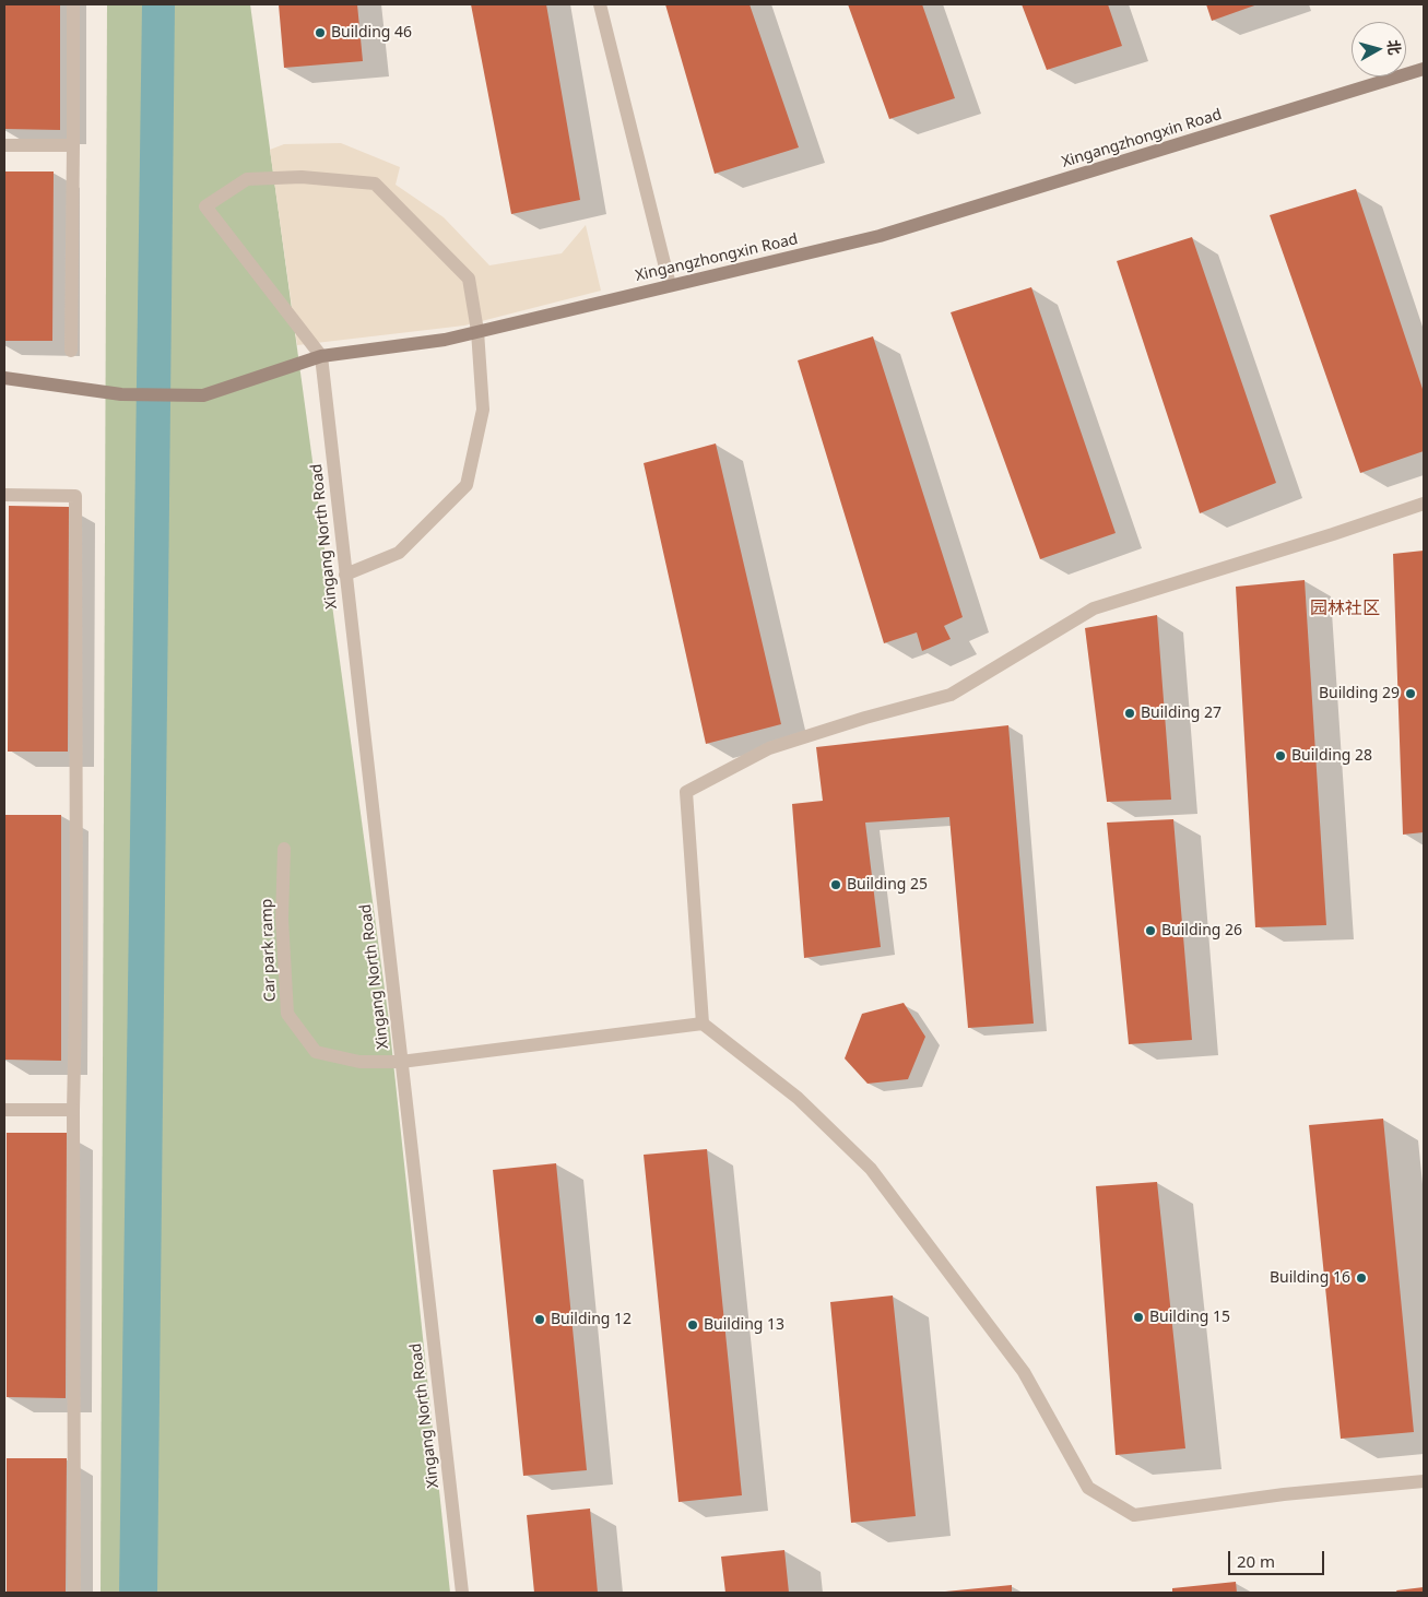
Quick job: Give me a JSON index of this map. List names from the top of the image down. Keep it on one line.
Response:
{"streets":{"street":["Xingangzhongxin Road","Xingang North Road","Car park ramp"]},"crossings":[["Xingangzhongxin Road","Xingang North Road"],["Xingang North Road","Car park ramp"]],"districts":["园林社区"],"places":["Building 46","Building 29","Building 27","Building 28","Building 25","Building 26","Building 16","Building 15","Building 12","Building 13"],"scale_bar":"20 m","north":"right"}
